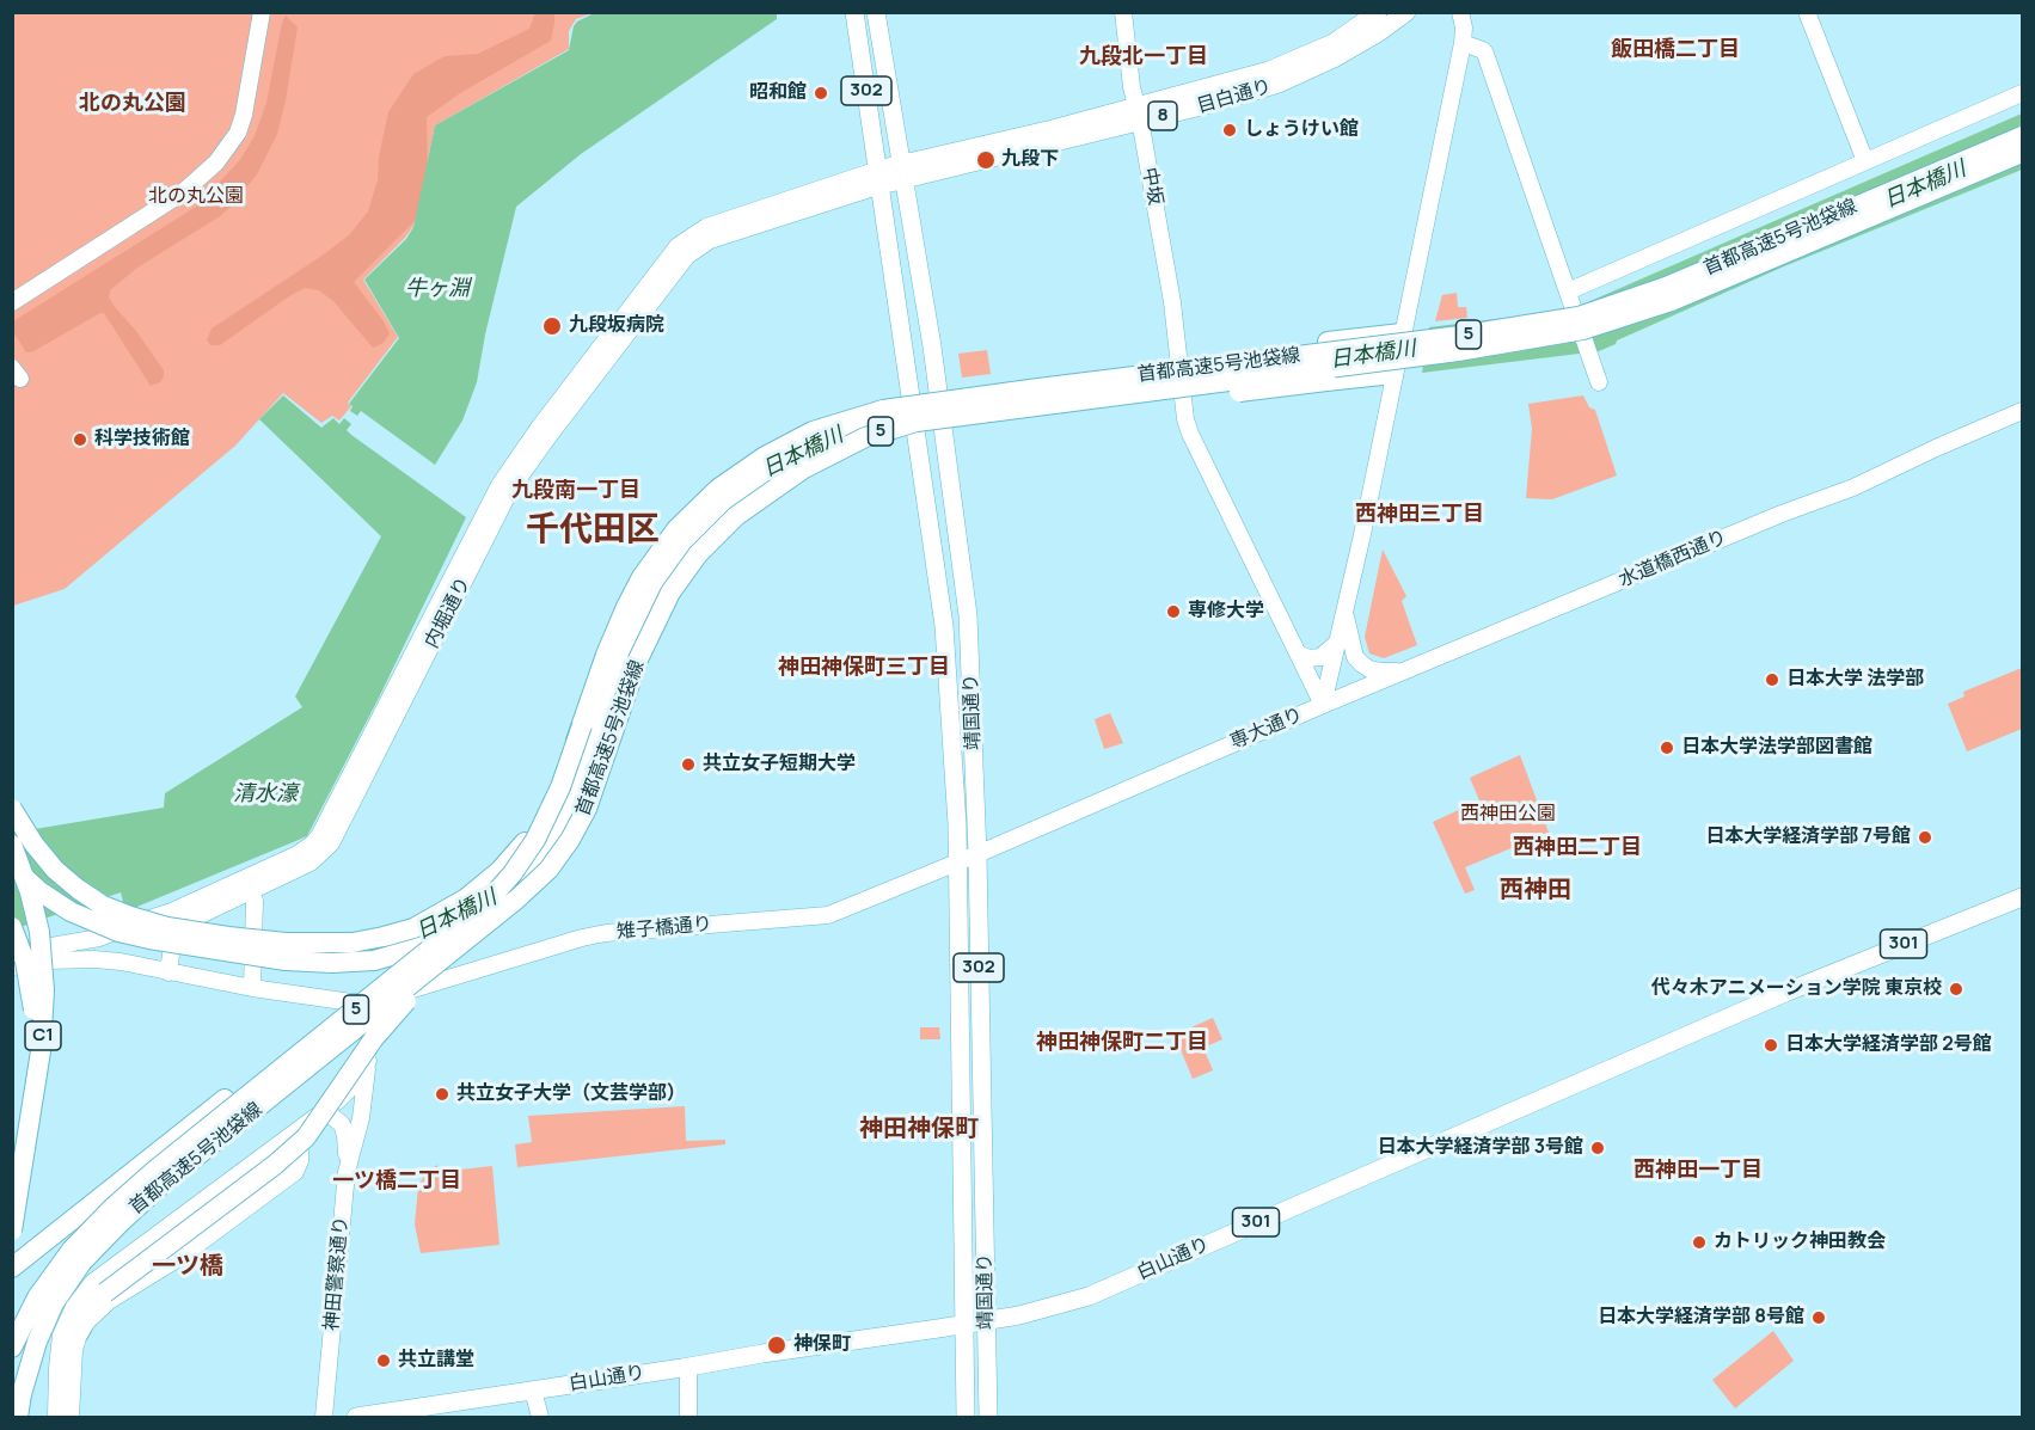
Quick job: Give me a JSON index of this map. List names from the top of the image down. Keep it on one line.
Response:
{"streets":{"highway":["首都高速5号池袋線","5","C1"],"main road":["302","目白通り","8","靖国通り","301","白山通り"],"street":["中坂","水道橋西通り","内堀通り","専大通り","雉子橋通り","神田警察通り"]},"crossings":[["目白通り","中坂"],["目白通り","内堀通り"],["目白通り","靖国通り"],["中坂","水道橋西通り"],["中坂","専大通り"],["水道橋西通り","専大通り"],["内堀通り","靖国通り"],["内堀通り","雉子橋通り"],["靖国通り","専大通り"],["靖国通り","雉子橋通り"],["靖国通り","白山通り"],["専大通り","雉子橋通り"],["雉子橋通り","神田警察通り"]],"districts":["飯田橋二丁目","九段北一丁目","北の丸公園","九段南一丁目","西神田三丁目","千代田区","神田神保町三丁目","西神田二丁目","西神田","神田神保町二丁目","神田神保町","西神田一丁目","一ツ橋二丁目","一ツ橋"],"water":["日本橋川","牛ヶ淵","清水濠"],"parks":["北の丸公園","西神田公園"],"places":["昭和館","しょうけい館","九段下","九段坂病院","科学技術館","専修大学","日本大学 法学部","日本大学法学部図書館","共立女子短期大学","日本大学経済学部 7号館","代々木アニメーション学院 東京校","日本大学経済学部 2号館","共立女子大学（文芸学部）","日本大学経済学部 3号館","カトリック神田教会","日本大学経済学部 8号館","神保町","共立講堂"]}
